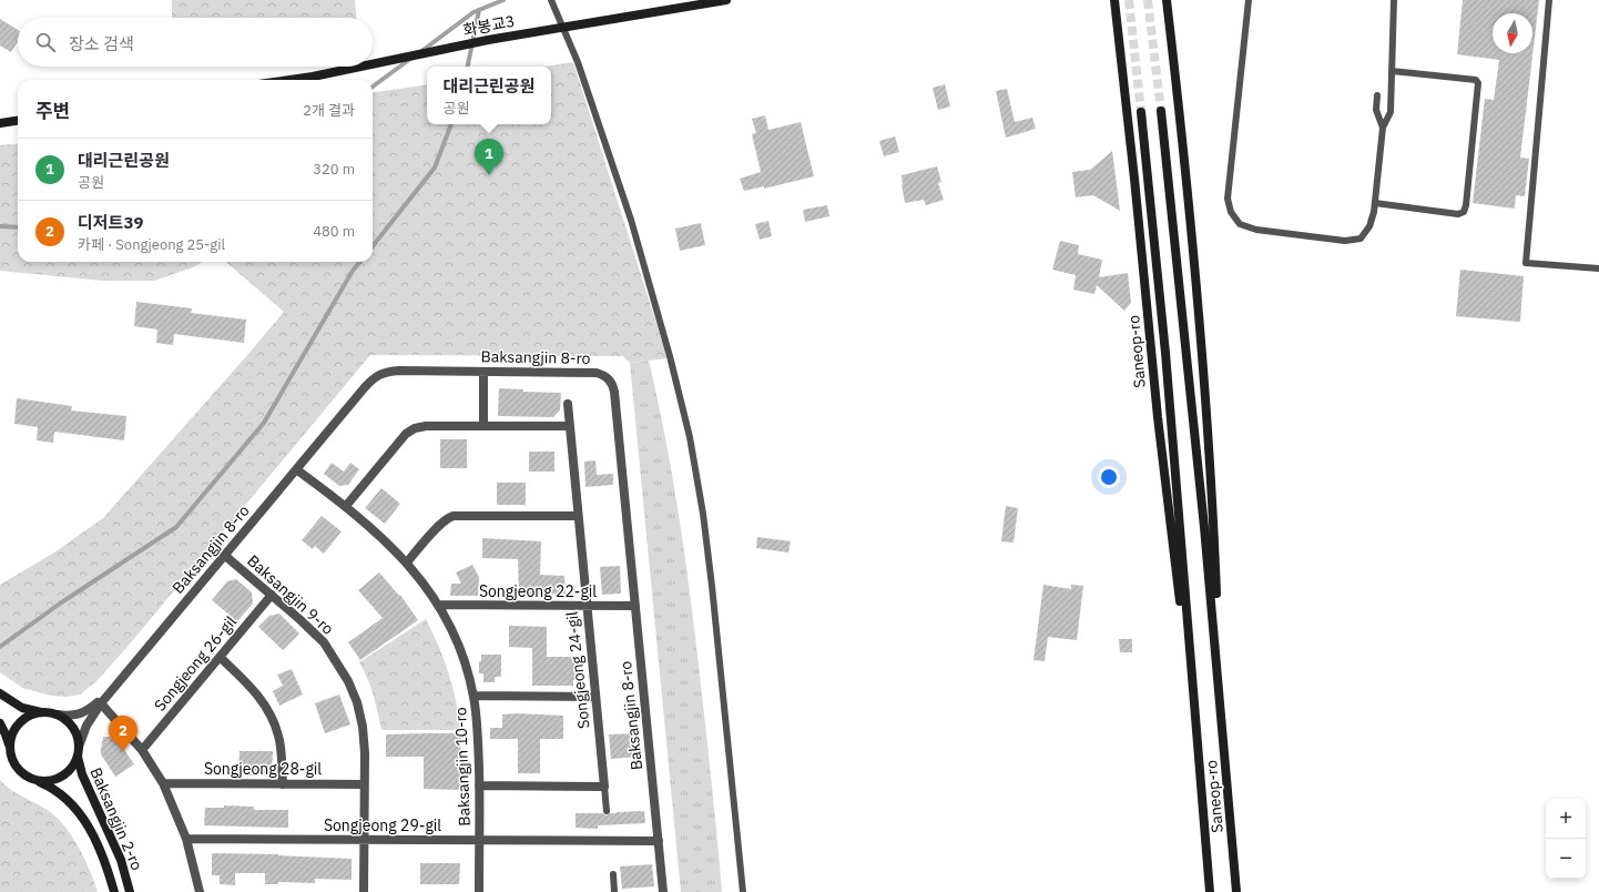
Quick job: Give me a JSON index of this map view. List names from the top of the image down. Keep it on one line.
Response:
{"streets":{"main road":["화봉교3","Saneop-ro","Baksangjin 2-ro"],"street":["Baksangjin 8-ro","Songjeong 22-gil","Baksangjin 9-ro","Songjeong 26-gil","Songjeong 24-gil","Baksangjin 10-ro","Songjeong 28-gil","Songjeong 29-gil"]},"crossings":[["Baksangjin 8-ro","Songjeong 22-gil"],["Baksangjin 8-ro","Baksangjin 9-ro"],["Baksangjin 8-ro","Baksangjin 10-ro"],["Baksangjin 8-ro","Baksangjin 2-ro"],["Baksangjin 8-ro","Songjeong 29-gil"],["Songjeong 22-gil","Songjeong 24-gil"],["Songjeong 22-gil","Baksangjin 10-ro"],["Baksangjin 9-ro","Songjeong 26-gil"],["Baksangjin 9-ro","Songjeong 28-gil"],["Baksangjin 9-ro","Songjeong 29-gil"],["Baksangjin 10-ro","Songjeong 29-gil"]],"north":"bottom","page":{"search":"장소 검색","popup":["대리근린공원","공원"],"heading":["주변","2개 결과"],"list":[{"mark":"1","name":"대리근린공원","note":"공원","value":"320 m"},{"mark":"2","name":"디저트39","note":"카페 · Songjeong 25-gil","value":"480 m"}],"pins":["1","2"],"map_buttons":["+","−"]}}
